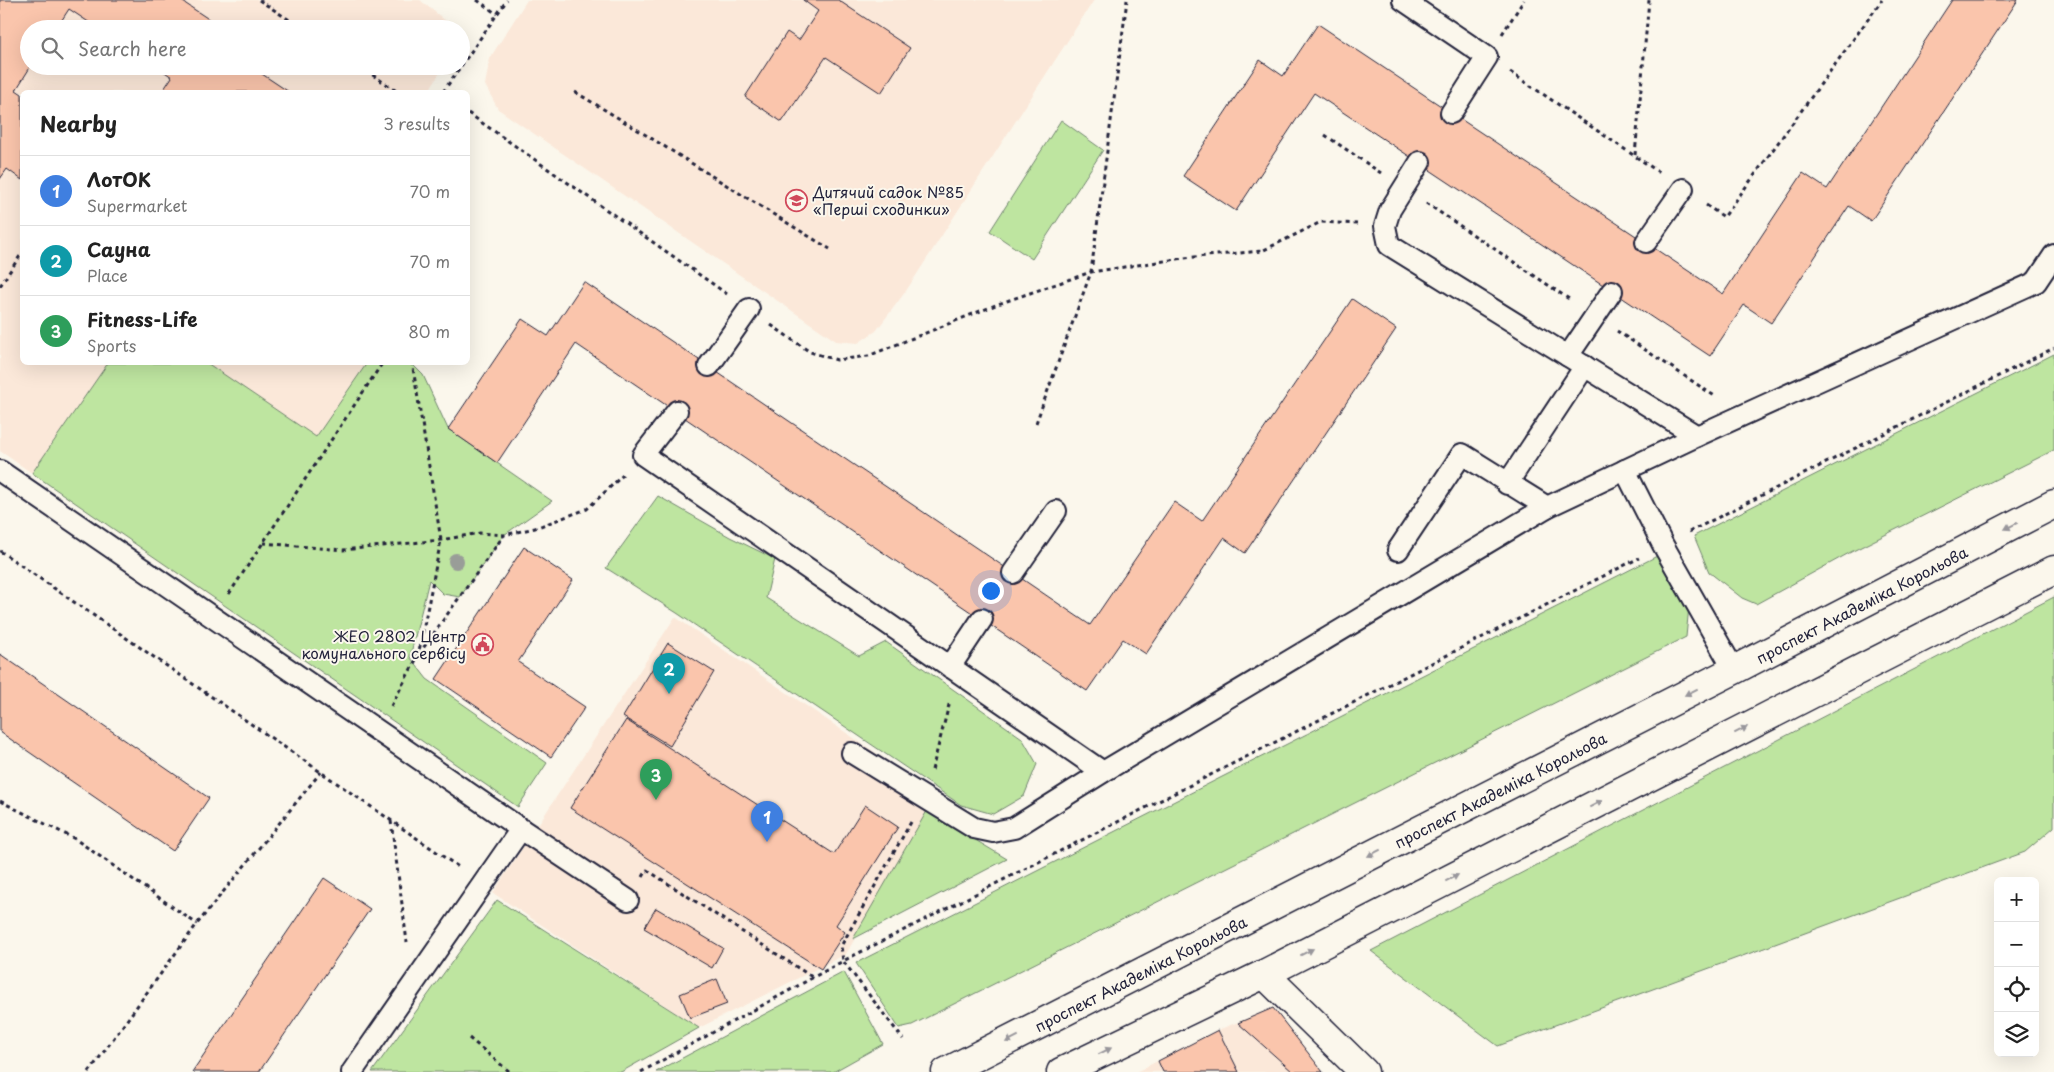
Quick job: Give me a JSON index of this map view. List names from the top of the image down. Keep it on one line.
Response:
{"streets":{"main road":["проспект Академіка Корольова"]},"places":{"school or university":["Дитячий садок №85 «Перші сходинки»"],"public building":["ЖЕО 2802 Центр комунального сервісу"]},"page":{"search":"Search here","heading":["Nearby","3 results"],"list":[{"mark":"1","name":"ЛотОК","note":"Supermarket","value":"70 m"},{"mark":"2","name":"Сауна","note":"Place","value":"70 m"},{"mark":"3","name":"Fitness-Life","note":"Sports","value":"80 m"}],"pins":["2","3","1"],"map_buttons":["+","−"]}}
